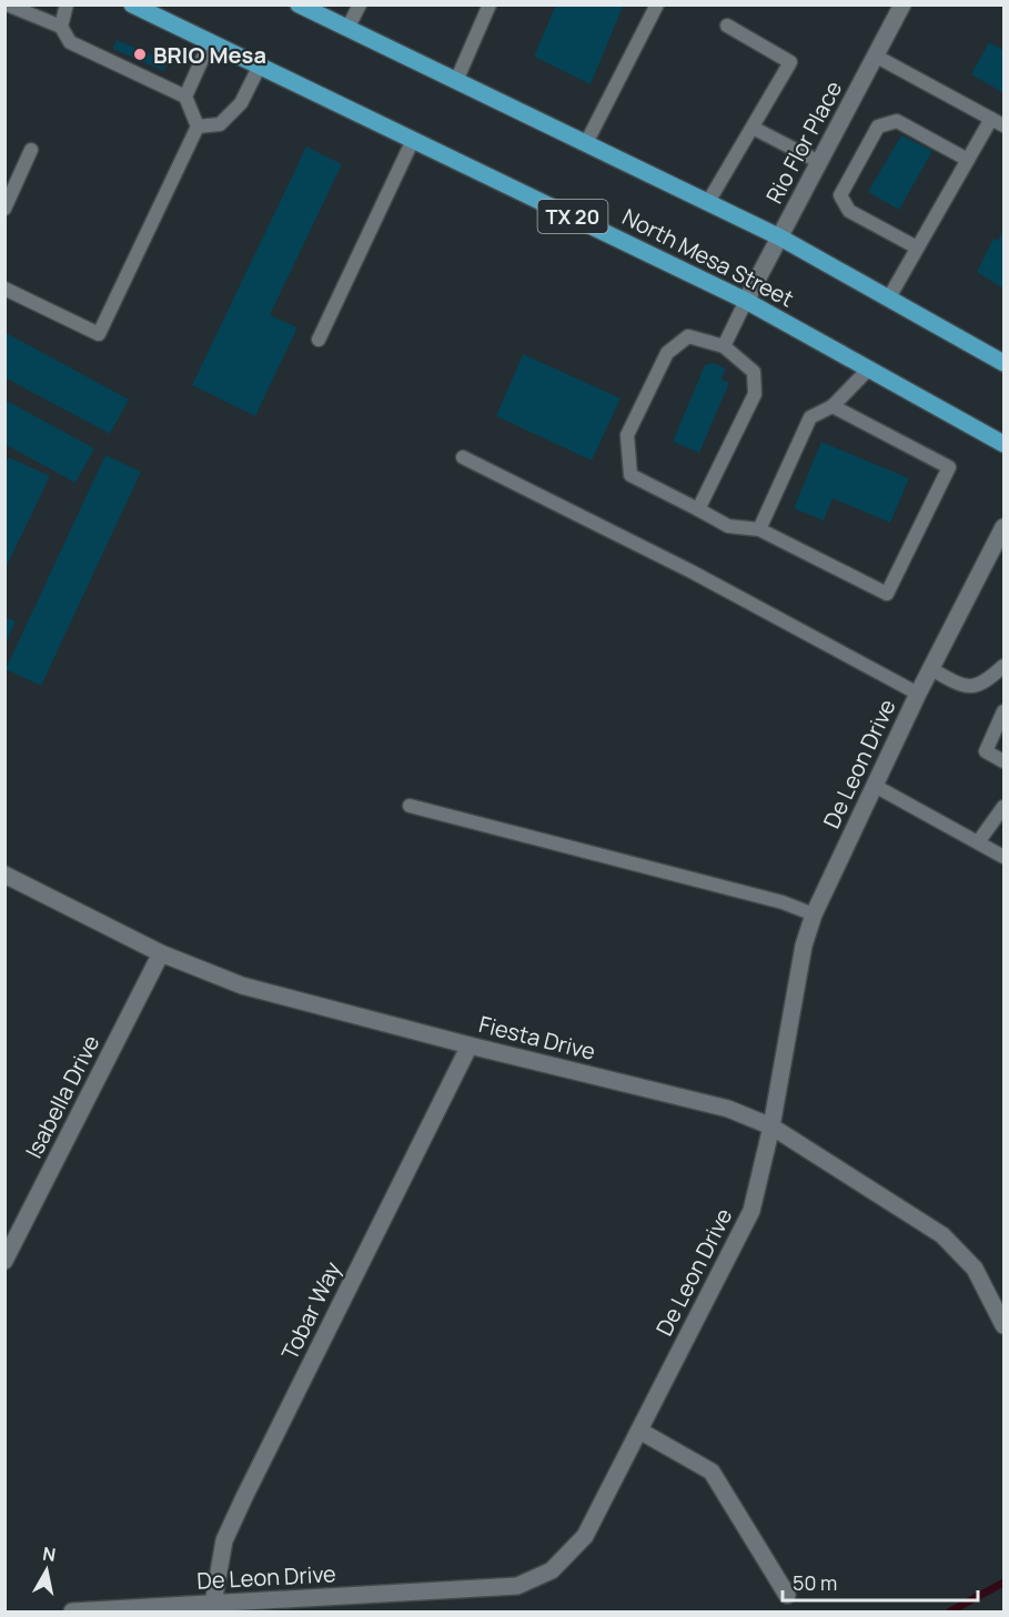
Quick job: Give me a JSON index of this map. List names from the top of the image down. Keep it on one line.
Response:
{"streets":{"main road":["TX 20","North Mesa Street"],"street":["Rio Flor Place","De Leon Drive","Fiesta Drive","Isabella Drive","Tobar Way"]},"crossings":[["Rio Flor Place","North Mesa Street"],["De Leon Drive","Fiesta Drive"],["De Leon Drive","Tobar Way"],["Fiesta Drive","Isabella Drive"],["Fiesta Drive","Tobar Way"]],"places":["BRIO Mesa"],"scale_bar":"50 m","north":"top"}
